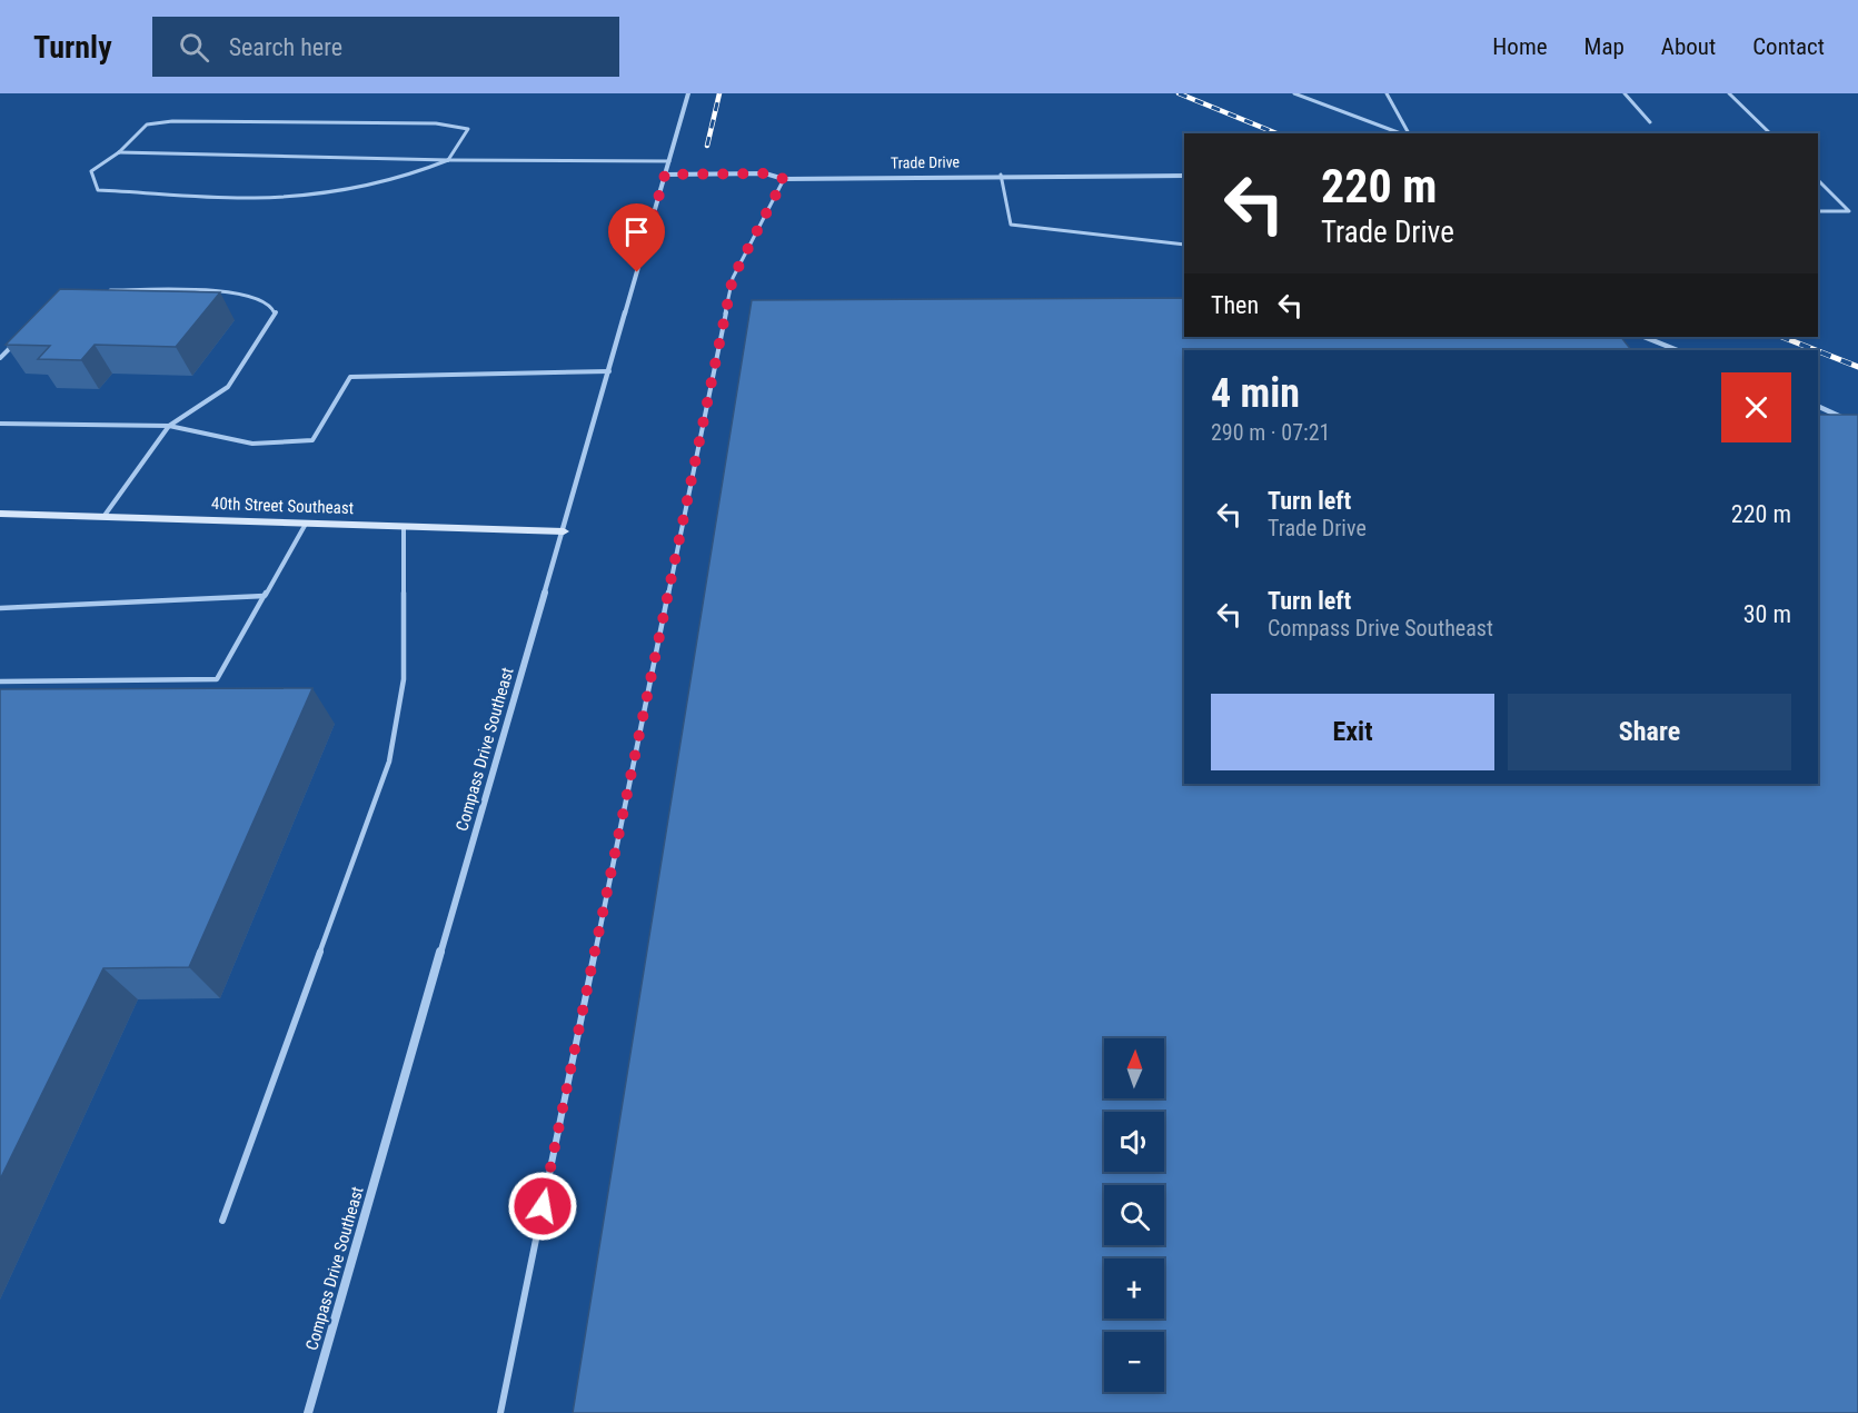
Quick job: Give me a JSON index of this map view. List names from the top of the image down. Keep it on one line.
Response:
{"streets":{"street":["Trade Drive","40th Street Southeast","Compass Drive Southeast"]},"crossings":[["Trade Drive","Compass Drive Southeast"],["40th Street Southeast","Compass Drive Southeast"]],"north":"top","page":{"header":"Turnly","search":"Search here","nav":["Home","Map","About","Contact"],"turn":["220 m","Trade Drive"],"then":"Then","heading":["4 min","290 m · 07:21"],"list":[{"name":"Turn left","note":"Trade Drive","value":"220 m"},{"name":"Turn left","note":"Compass Drive Southeast","value":"30 m"}],"buttons":["Exit","Share"],"map_buttons":["+","−"]}}
